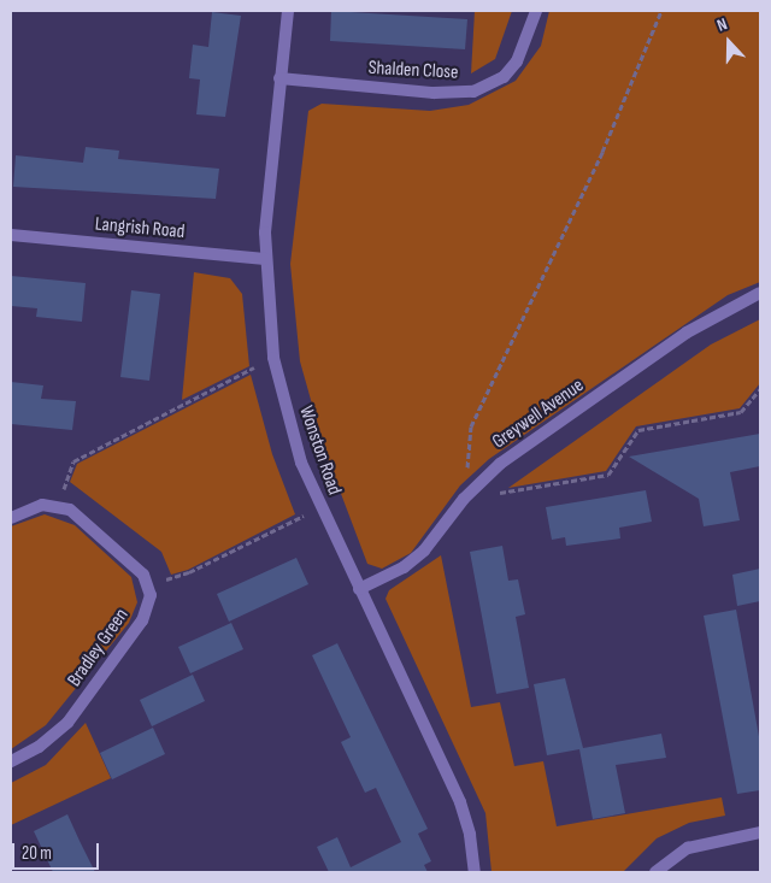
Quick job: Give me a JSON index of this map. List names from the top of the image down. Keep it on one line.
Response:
{"streets":{"street":["Shalden Close","Langrish Road","Greywell Avenue","Wonston Road","Bradley Green"]},"crossings":[["Shalden Close","Wonston Road"],["Langrish Road","Wonston Road"],["Greywell Avenue","Wonston Road"]],"scale_bar":"20 m","north":"top"}
